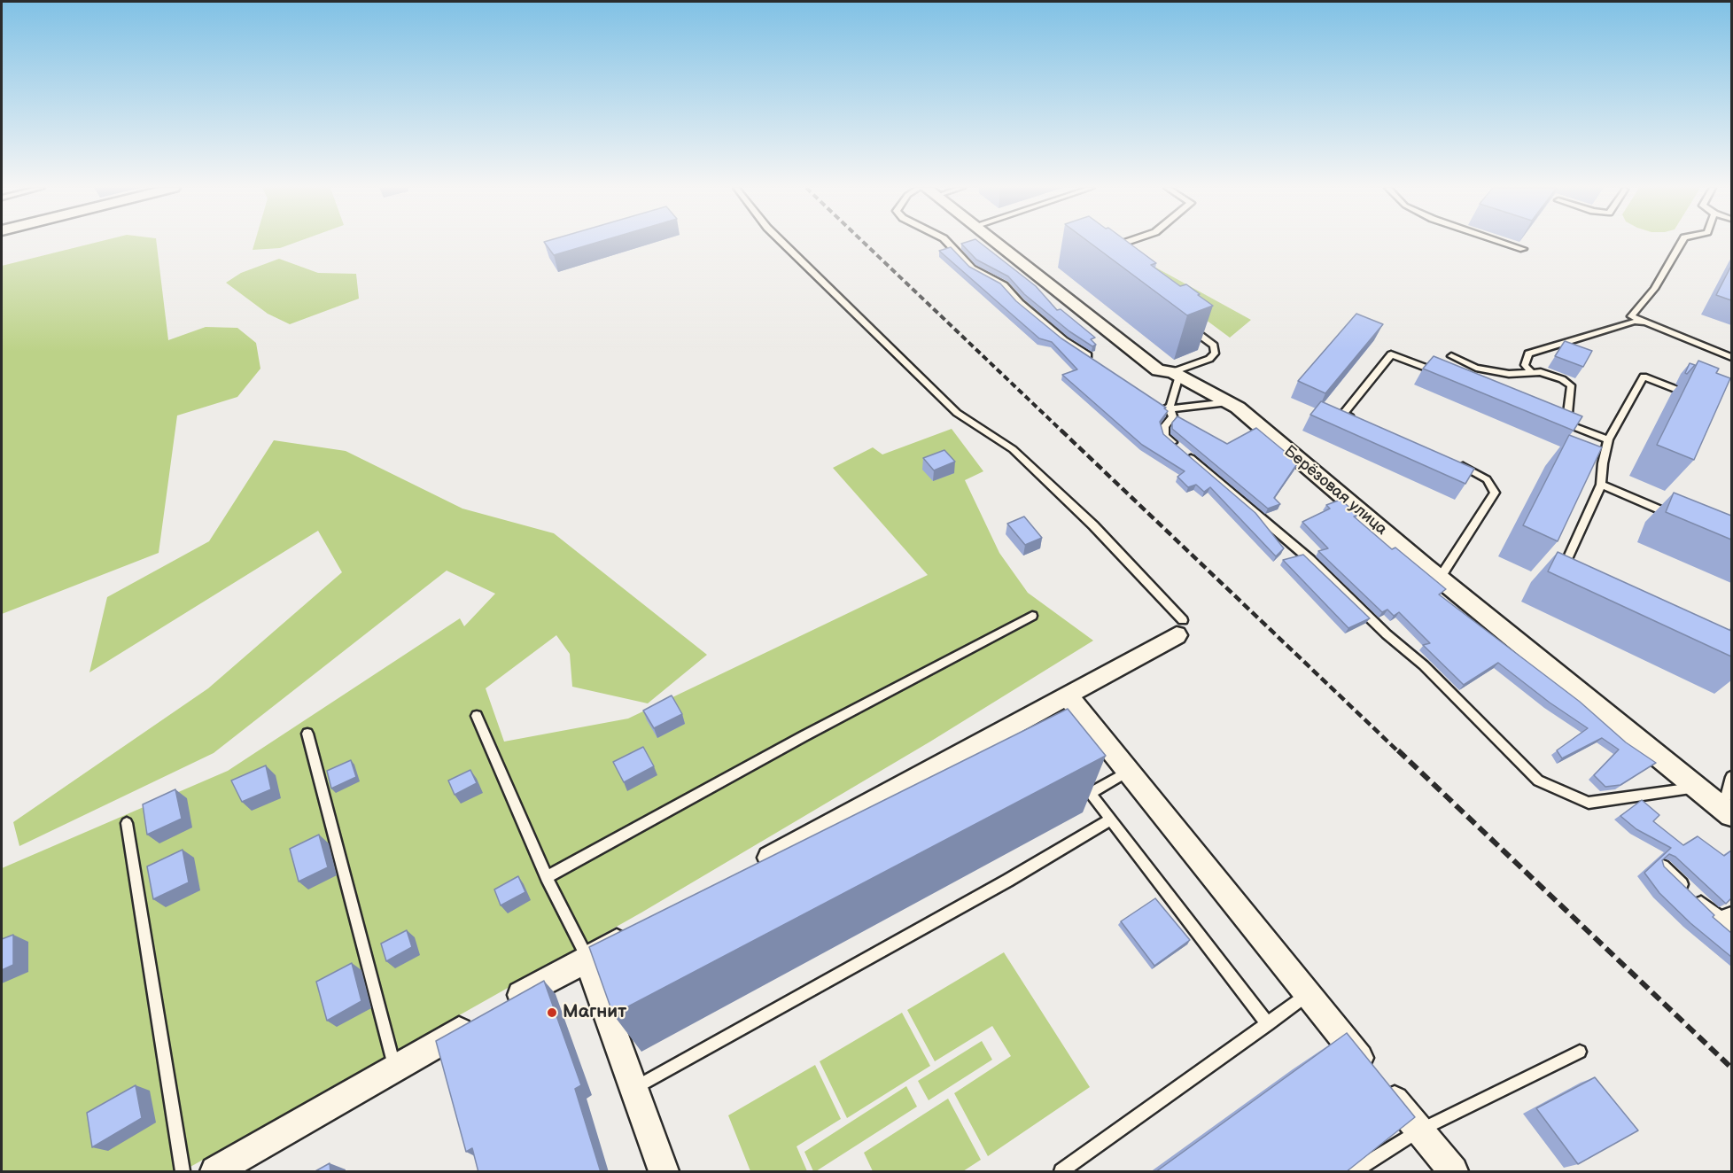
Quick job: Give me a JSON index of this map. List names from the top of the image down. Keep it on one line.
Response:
{"streets":{"street":["Берёзовая улица"]},"places":["Магнит"]}
